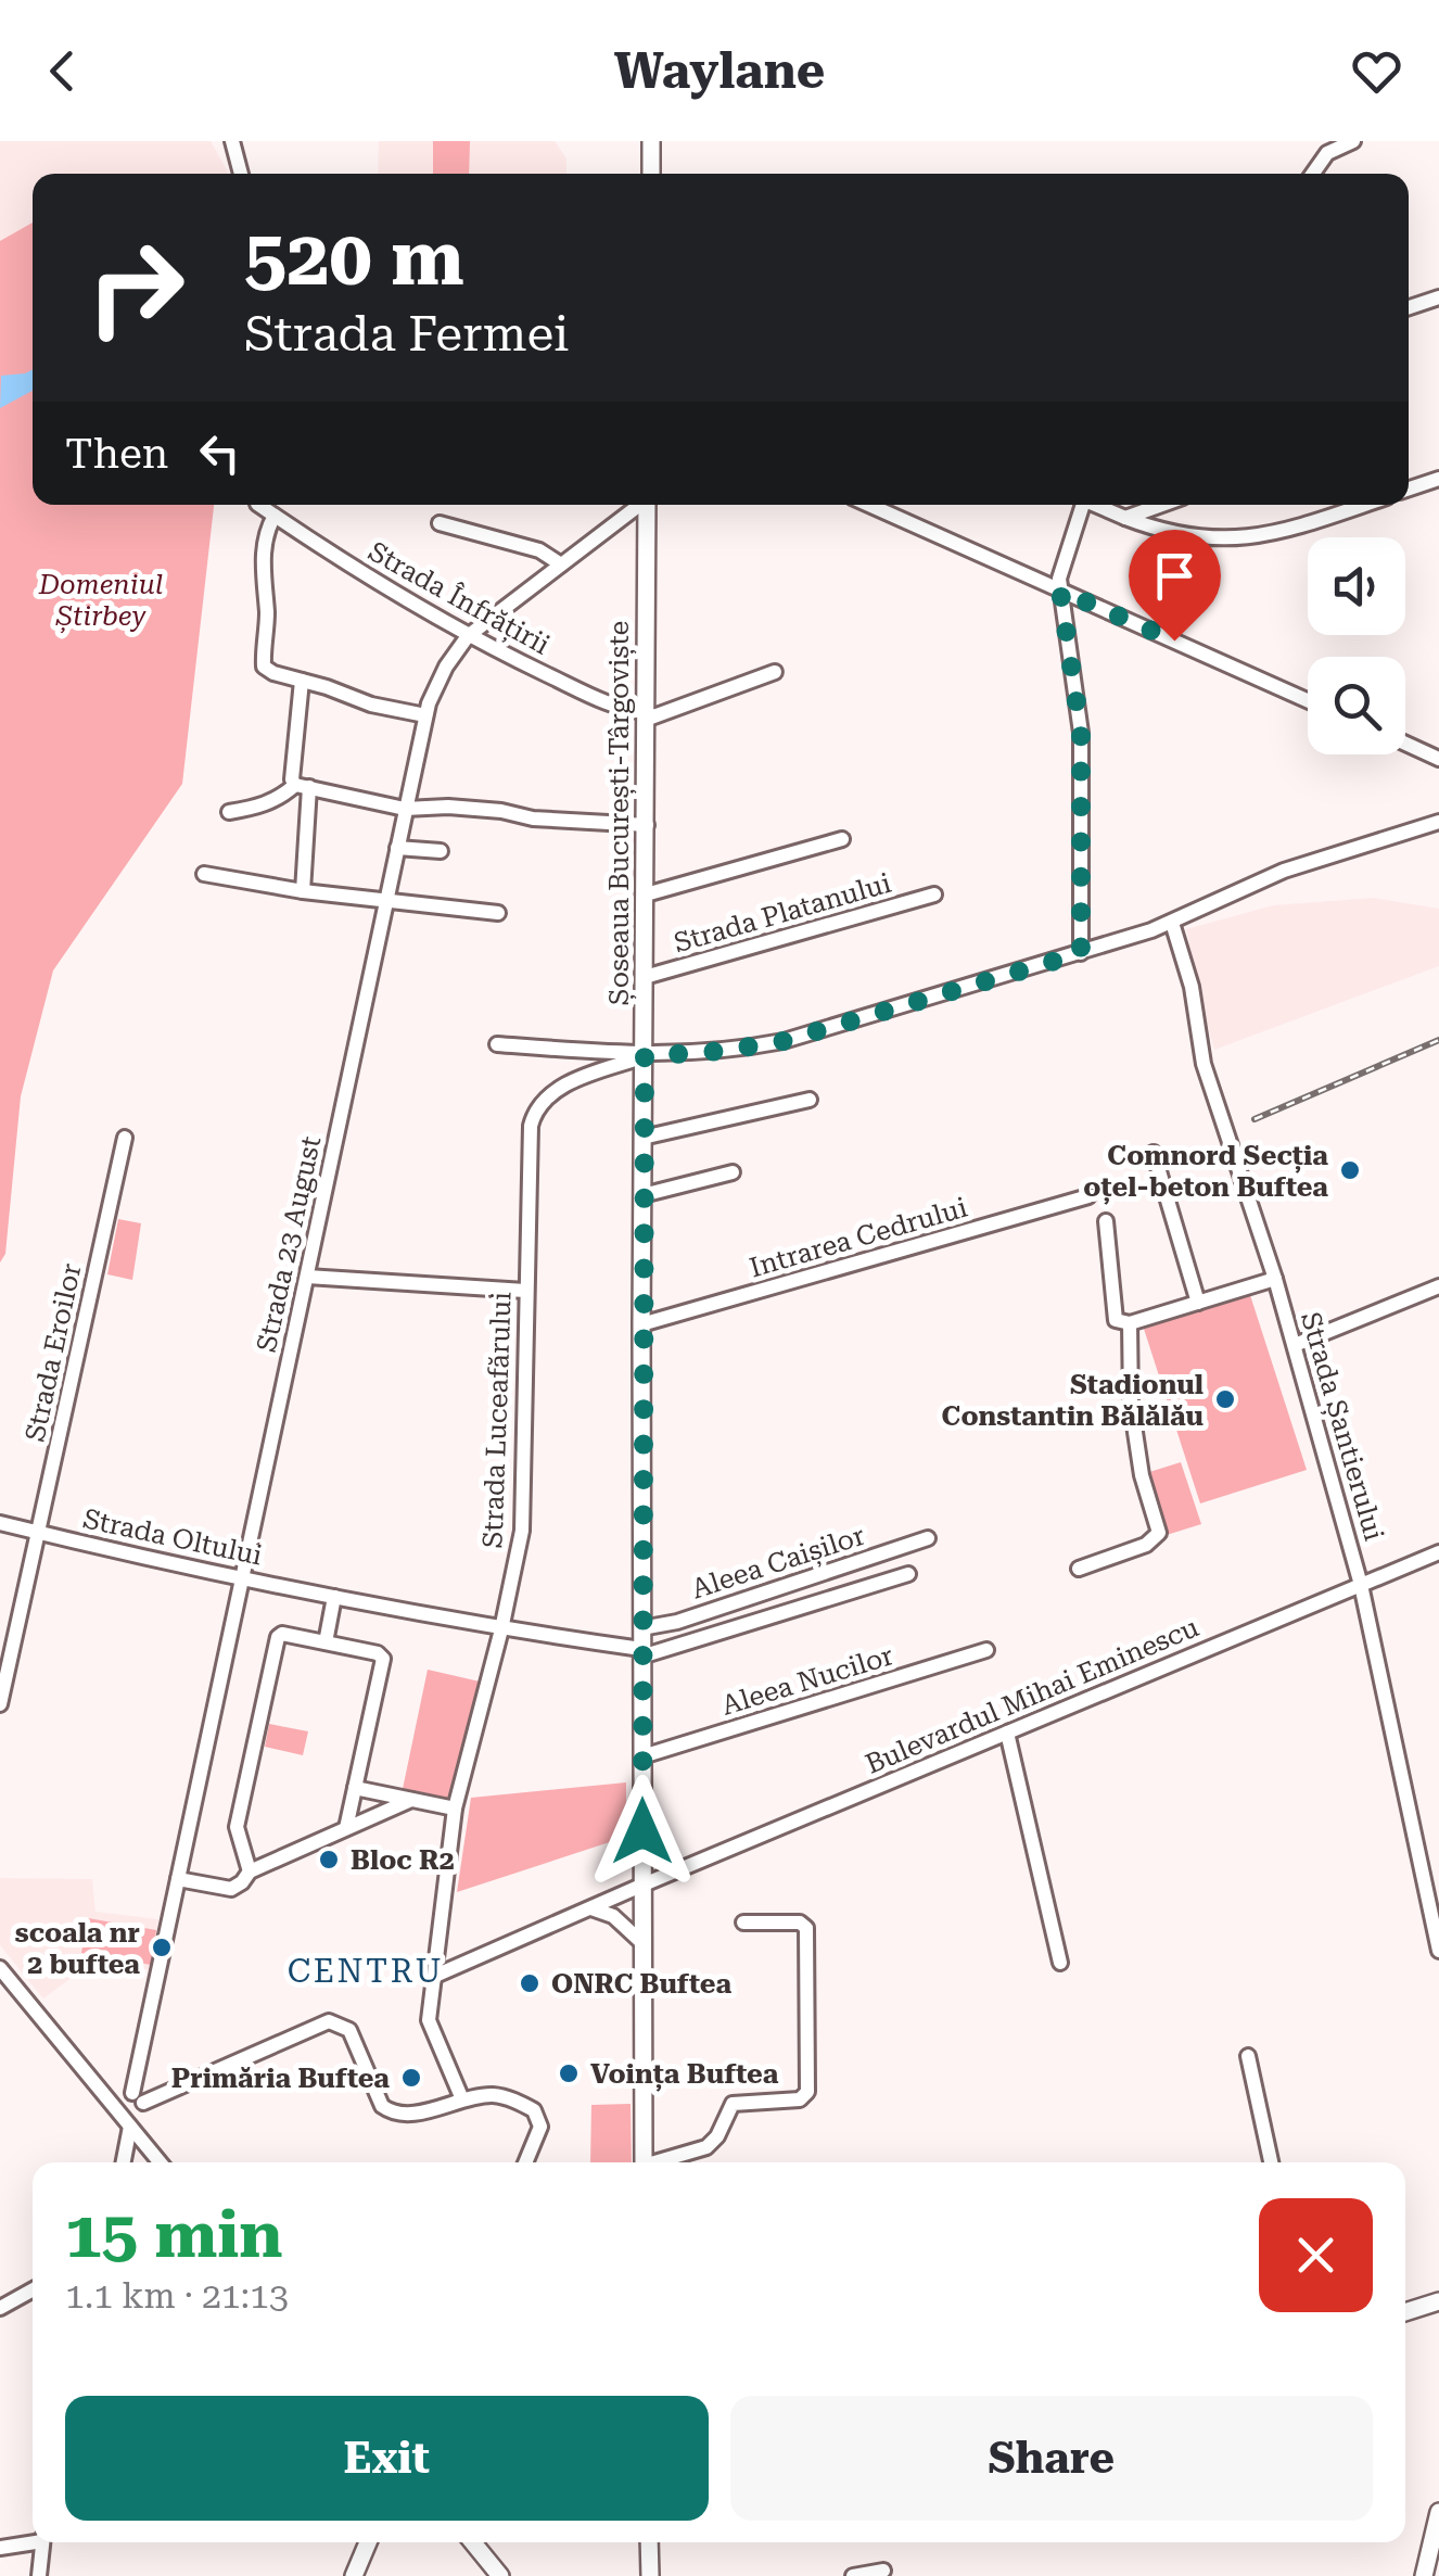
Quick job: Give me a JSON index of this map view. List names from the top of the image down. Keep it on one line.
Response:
{"streets":{"main road":["Șoseaua București-Târgoviște"],"street":["Strada Înfrățirii","Strada Platanului","Intrarea Cedrului","Strada 23 August","Strada Eroilor","Strada Luceafărului","Strada Șantierului","Strada Oltului","Aleea Caișilor","Aleea Nucilor","Bulevardul Mihai Eminescu"]},"crossings":[["Strada Înfrățirii","Șoseaua București-Târgoviște"],["Strada Înfrățirii","Strada 23 August"],["Șoseaua București-Târgoviște","Strada Platanului"],["Șoseaua București-Târgoviște","Intrarea Cedrului"],["Șoseaua București-Târgoviște","Strada Luceafărului"],["Șoseaua București-Târgoviște","Strada Oltului"],["Șoseaua București-Târgoviște","Aleea Caișilor"],["Șoseaua București-Târgoviște","Aleea Nucilor"],["Șoseaua București-Târgoviște","Bulevardul Mihai Eminescu"],["Strada 23 August","Strada Oltului"],["Strada Eroilor","Strada Oltului"],["Strada Luceafărului","Strada Oltului"],["Strada Luceafărului","Bulevardul Mihai Eminescu"],["Strada Șantierului","Bulevardul Mihai Eminescu"]],"districts":["CENTRU"],"parks":["Domeniul Știrbey"],"places":["Comnord Secția oțel-beton Buftea","Stadionul Constantin Bălălău","Bloc R2","scoala nr 2 buftea","ONRC Buftea","Voința Buftea","Primăria Buftea"],"page":{"header":"Waylane","turn":["520 m","Strada Fermei"],"then":"Then","heading":["15 min","1.1 km · 21:13"],"buttons":["Exit","Share"]}}
